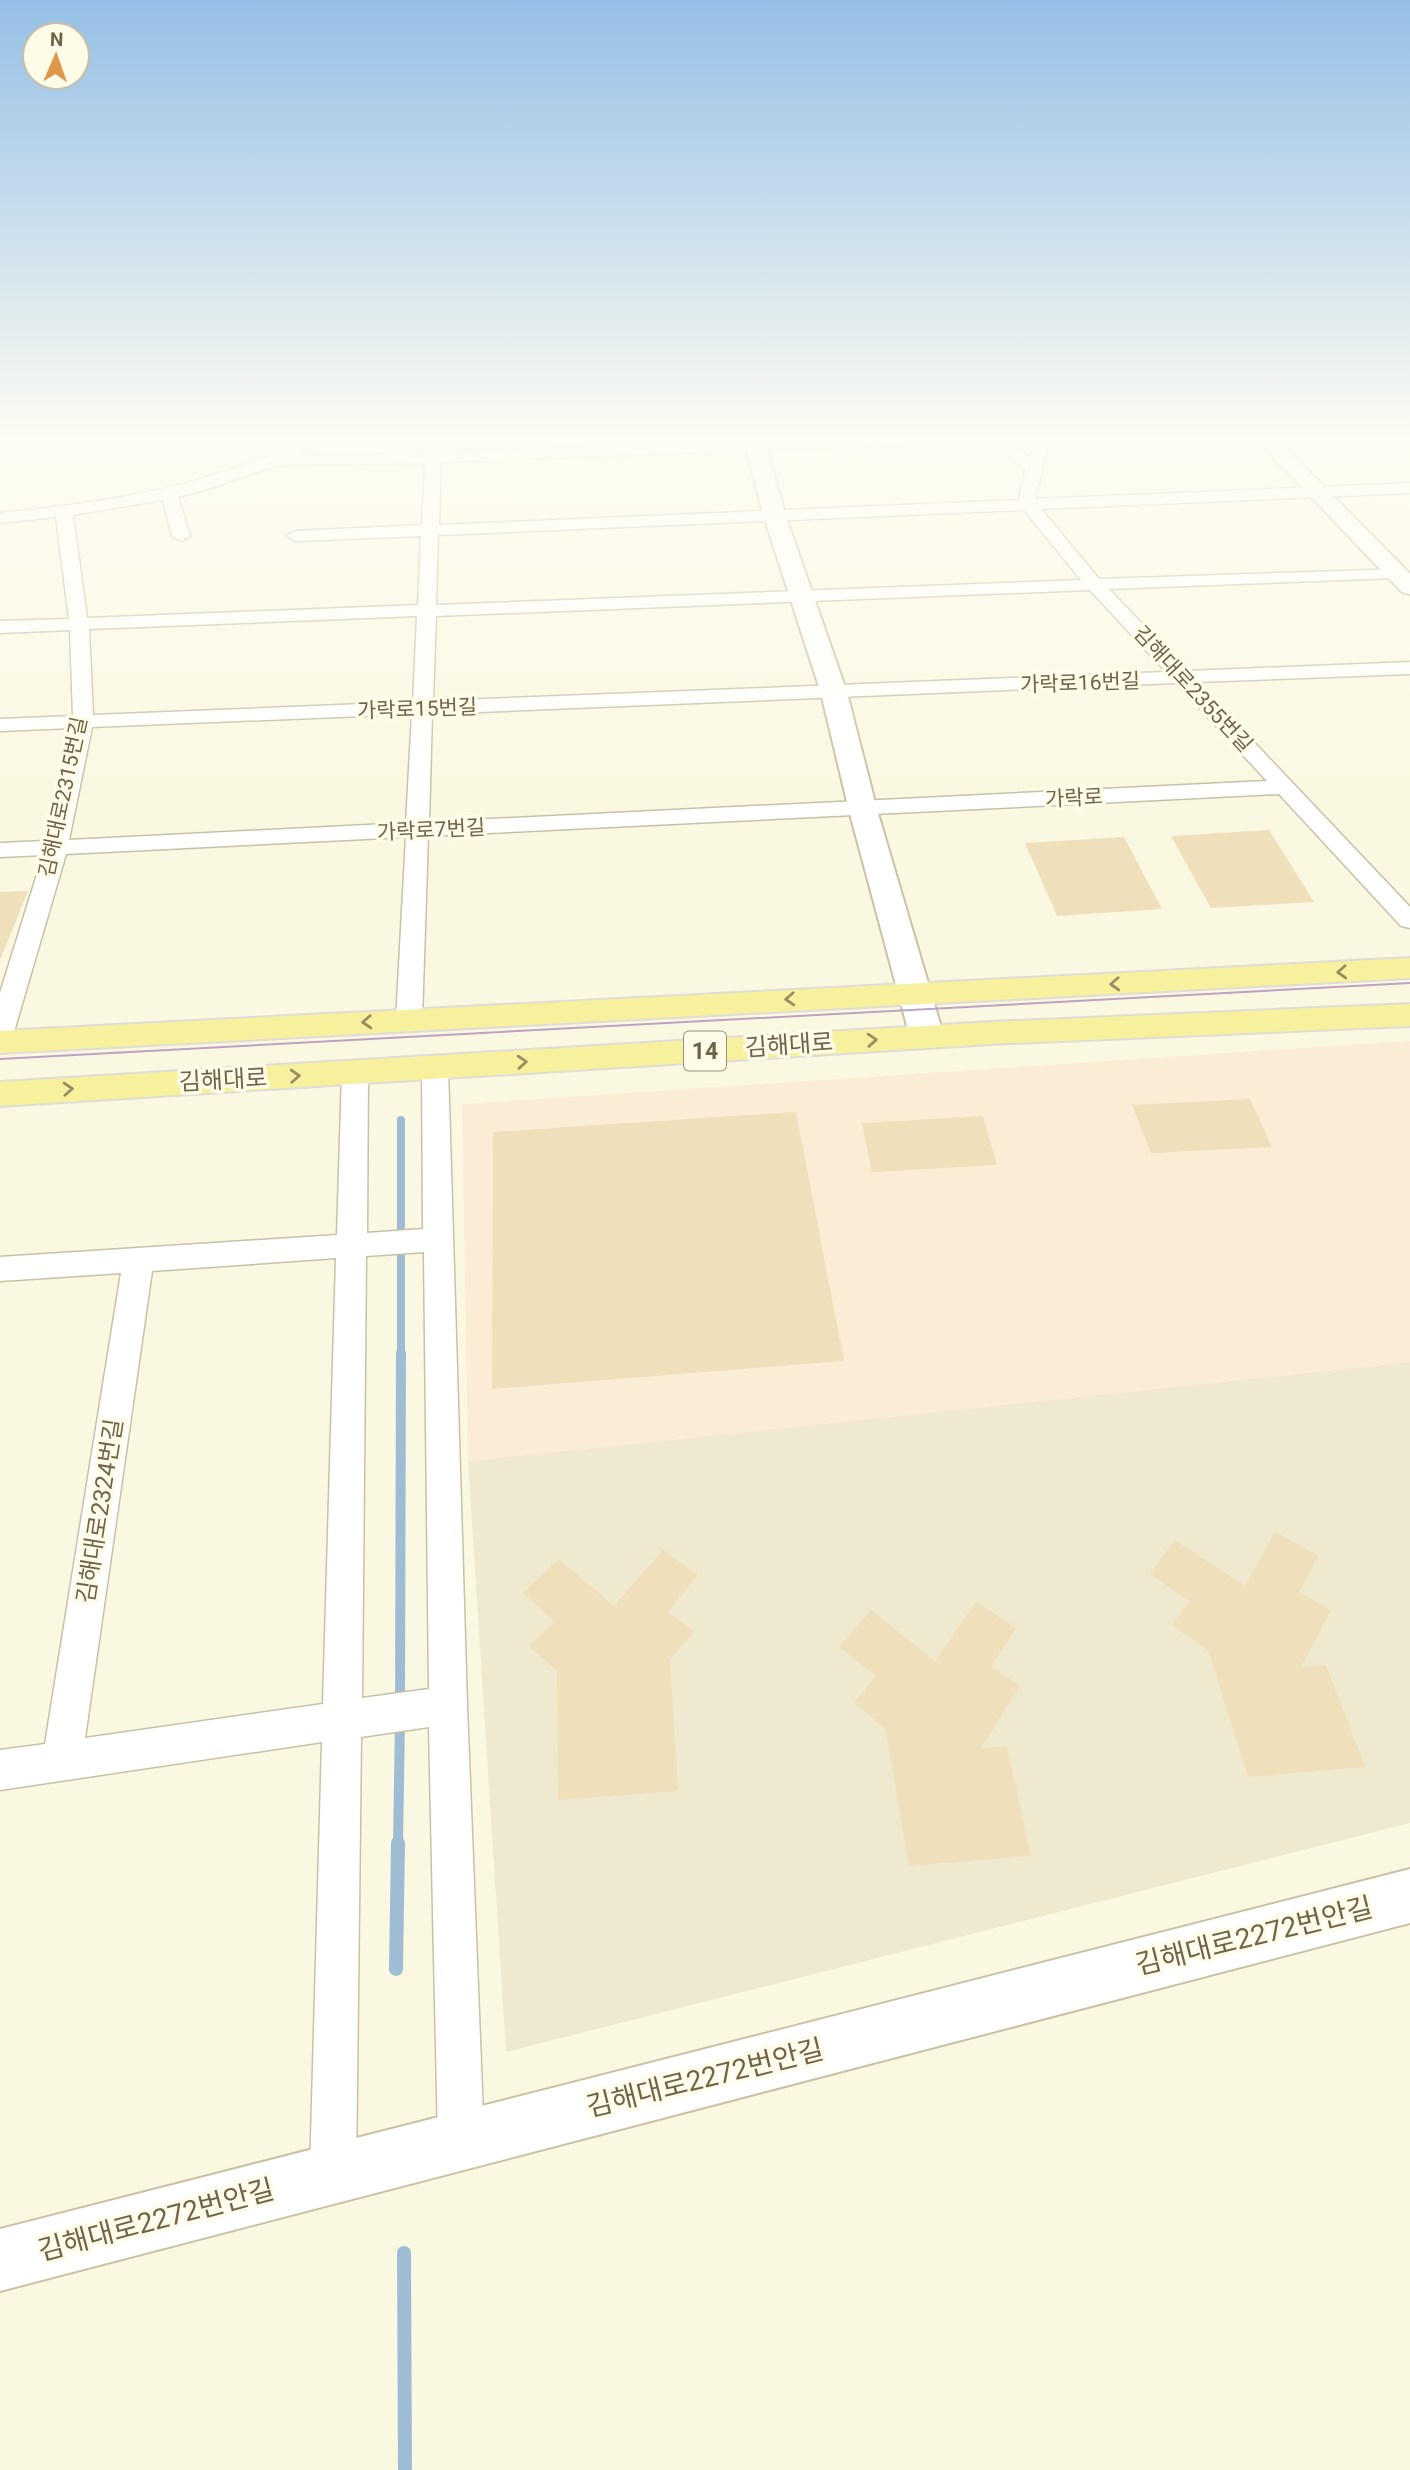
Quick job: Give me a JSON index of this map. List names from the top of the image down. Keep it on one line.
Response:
{"streets":{"main road":["김해대로","14"],"street":["가락로16번길","김해대로2355번길","가락로15번길","김해대로2315번길","가락로","가락로7번길","김해대로2324번길","김해대로2272번안길"]},"crossings":[["가락로16번길","김해대로2355번길"],["가락로16번길","가락로15번길"],["김해대로2355번길","가락로"],["가락로15번길","김해대로2315번길"],["김해대로2315번길","가락로7번길"],["가락로","가락로7번길"]],"north":"top"}
